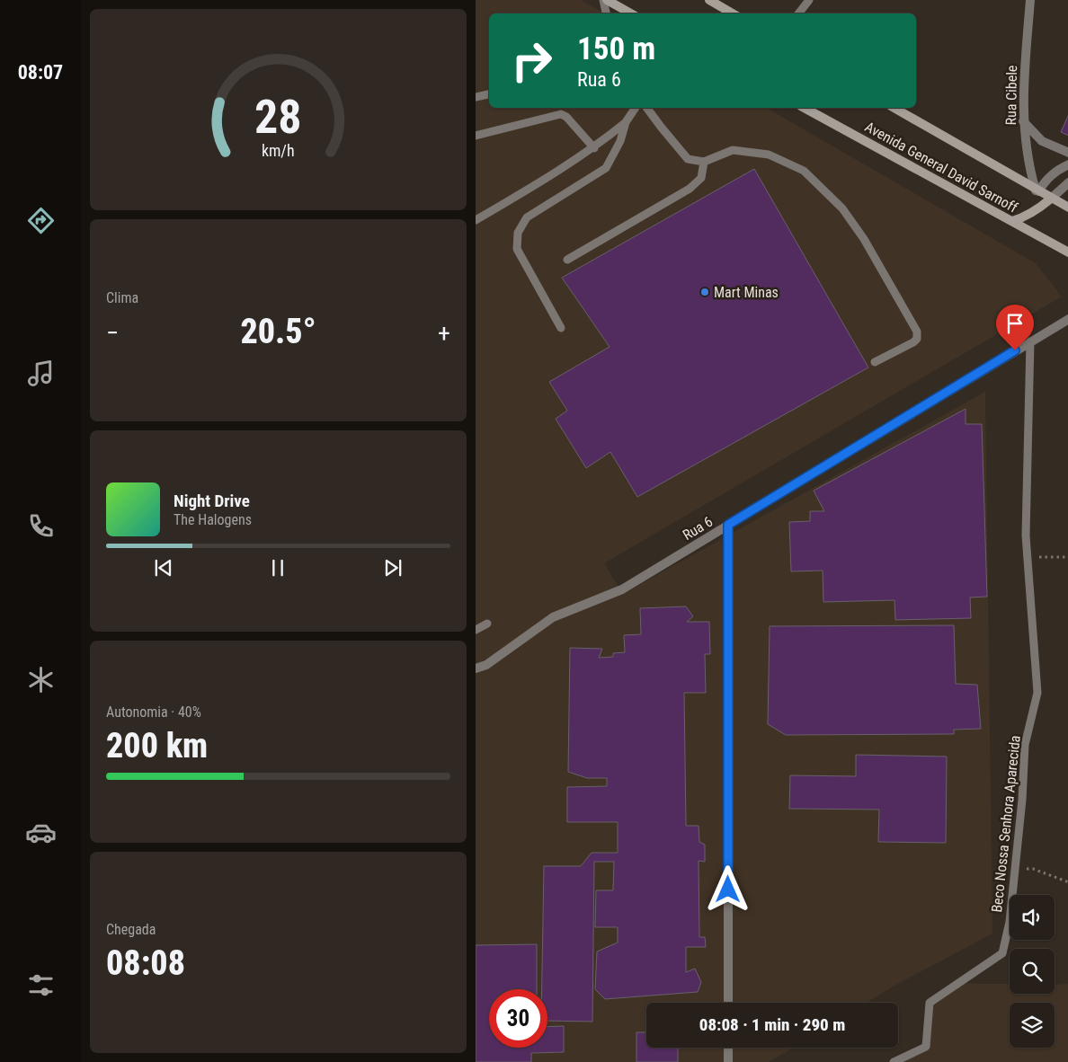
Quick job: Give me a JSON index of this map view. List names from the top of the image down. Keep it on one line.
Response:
{"streets":{"street":["Rua Cibele","Avenida General David Sarnoff","Rua 6"],"lane":["Beco Nossa Senhora Aparecida"]},"crossings":[["Rua Cibele","Avenida General David Sarnoff"],["Rua 6","Beco Nossa Senhora Aparecida"]],"places":["Mart Minas"],"page":{"tabs":"08:07","turn":["150 m","Rua 6"],"tile":["Clima",["Autonomia · 40%","200 km"],["Chegada","08:08"]],"heat":["−","20.5°","+"],"song":["Night Drive","The Halogens"],"limit":"30","trip":"08:08 · 1 min · 290 m","gauge":["28","km/h"]}}
